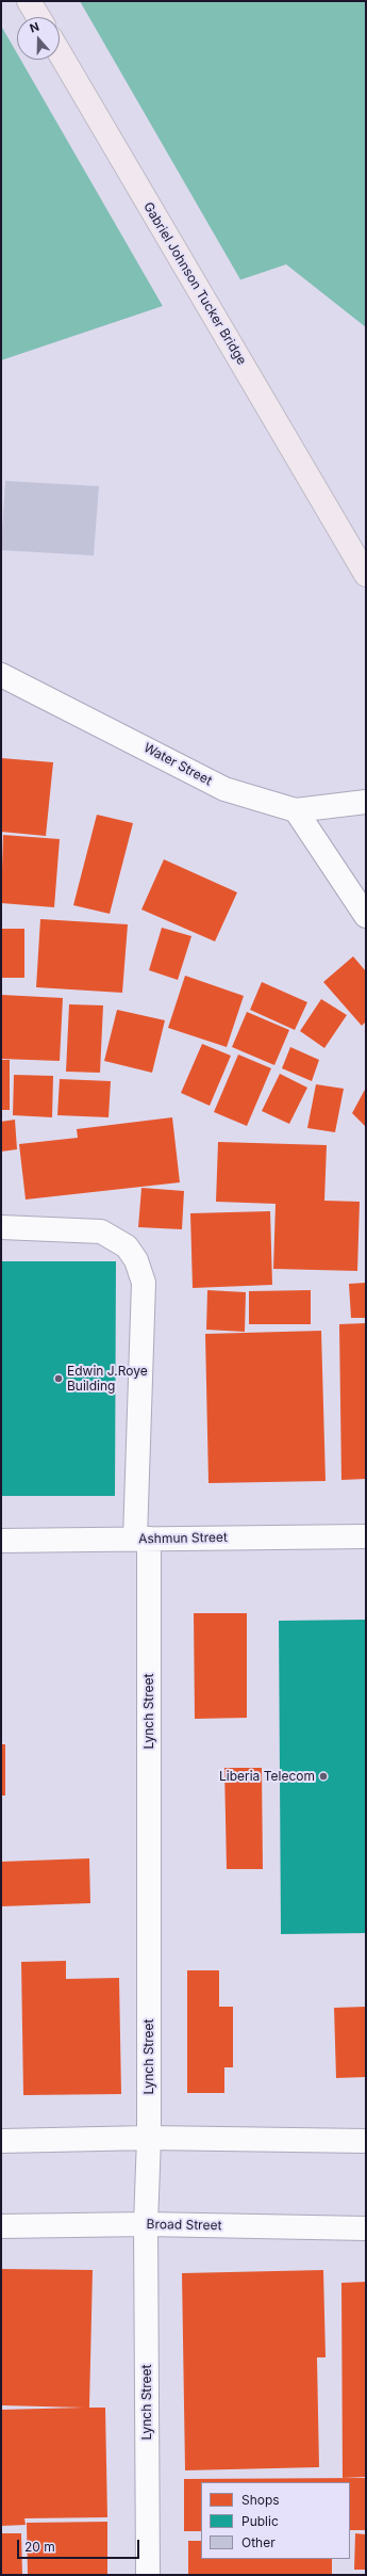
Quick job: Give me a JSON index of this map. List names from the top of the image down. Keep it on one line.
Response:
{"streets":{"highway":["Gabriel Johnson Tucker Bridge"],"street":["Water Street","Ashmun Street","Lynch Street","Broad Street"]},"crossings":[["Ashmun Street","Lynch Street"],["Lynch Street","Broad Street"]],"places":["Edwin J.Roye Building","Liberia Telecom"],"legend":["Shops","Public","Other"],"scale_bar":"20 m","north":"top"}
